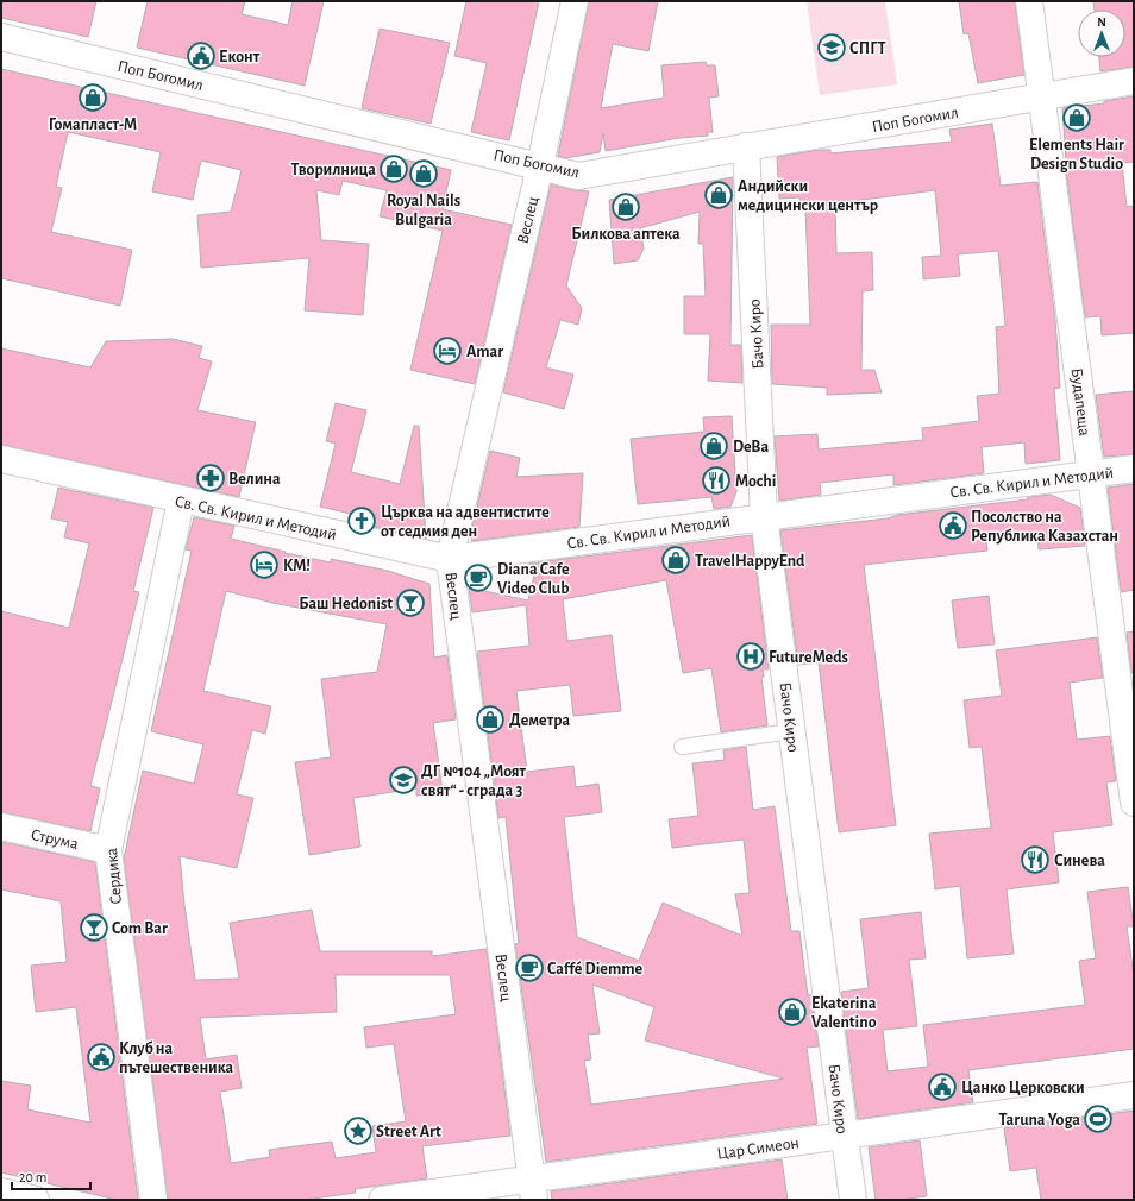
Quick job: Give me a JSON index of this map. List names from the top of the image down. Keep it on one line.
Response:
{"streets":{"street":["Поп Богомил","Веслец","Бачо Киро","Будапеща","Св. Св. Кирил и Методий","Струма","Сердика","Цар Симеон"]},"crossings":[["Поп Богомил","Веслец"],["Поп Богомил","Бачо Киро"],["Поп Богомил","Будапеща"],["Веслец","Св. Св. Кирил и Методий"],["Веслец","Цар Симеон"],["Бачо Киро","Св. Св. Кирил и Методий"],["Бачо Киро","Цар Симеон"],["Будапеща","Св. Св. Кирил и Методий"],["Св. Св. Кирил и Методий","Сердика"],["Струма","Сердика"]],"places":{"school or university":["СПГТ","ДГ №104 „Моят свят“ - сграда 3"],"public building":["Еконт","Посолство на Република Казахстан","Клуб на пътешественика","Цанко Церковски"],"shop":["Гомапласт-М","Elements Hair Design Studio","Творилница","Royal Nails Bulgaria","Андийски медицински център","Билкова аптека","DeBa","TravelHappyEnd","Деметра","Ekaterina Valentino"],"hotel":["Amar","KM!"],"pharmacy":["Велина"],"restaurant":["Mochi","Синева"],"church":["Църква на адвентистите от седмия ден"],"cafe":["Diana Cafe Video Club","Caffé Diemme"],"bar":["Баш Hedonist","Com Bar"],"hospital":["FutureMeds"],"sports":["Taruna Yoga"],"place":["Street Art"]},"scale_bar":"20 m","north":"top"}
